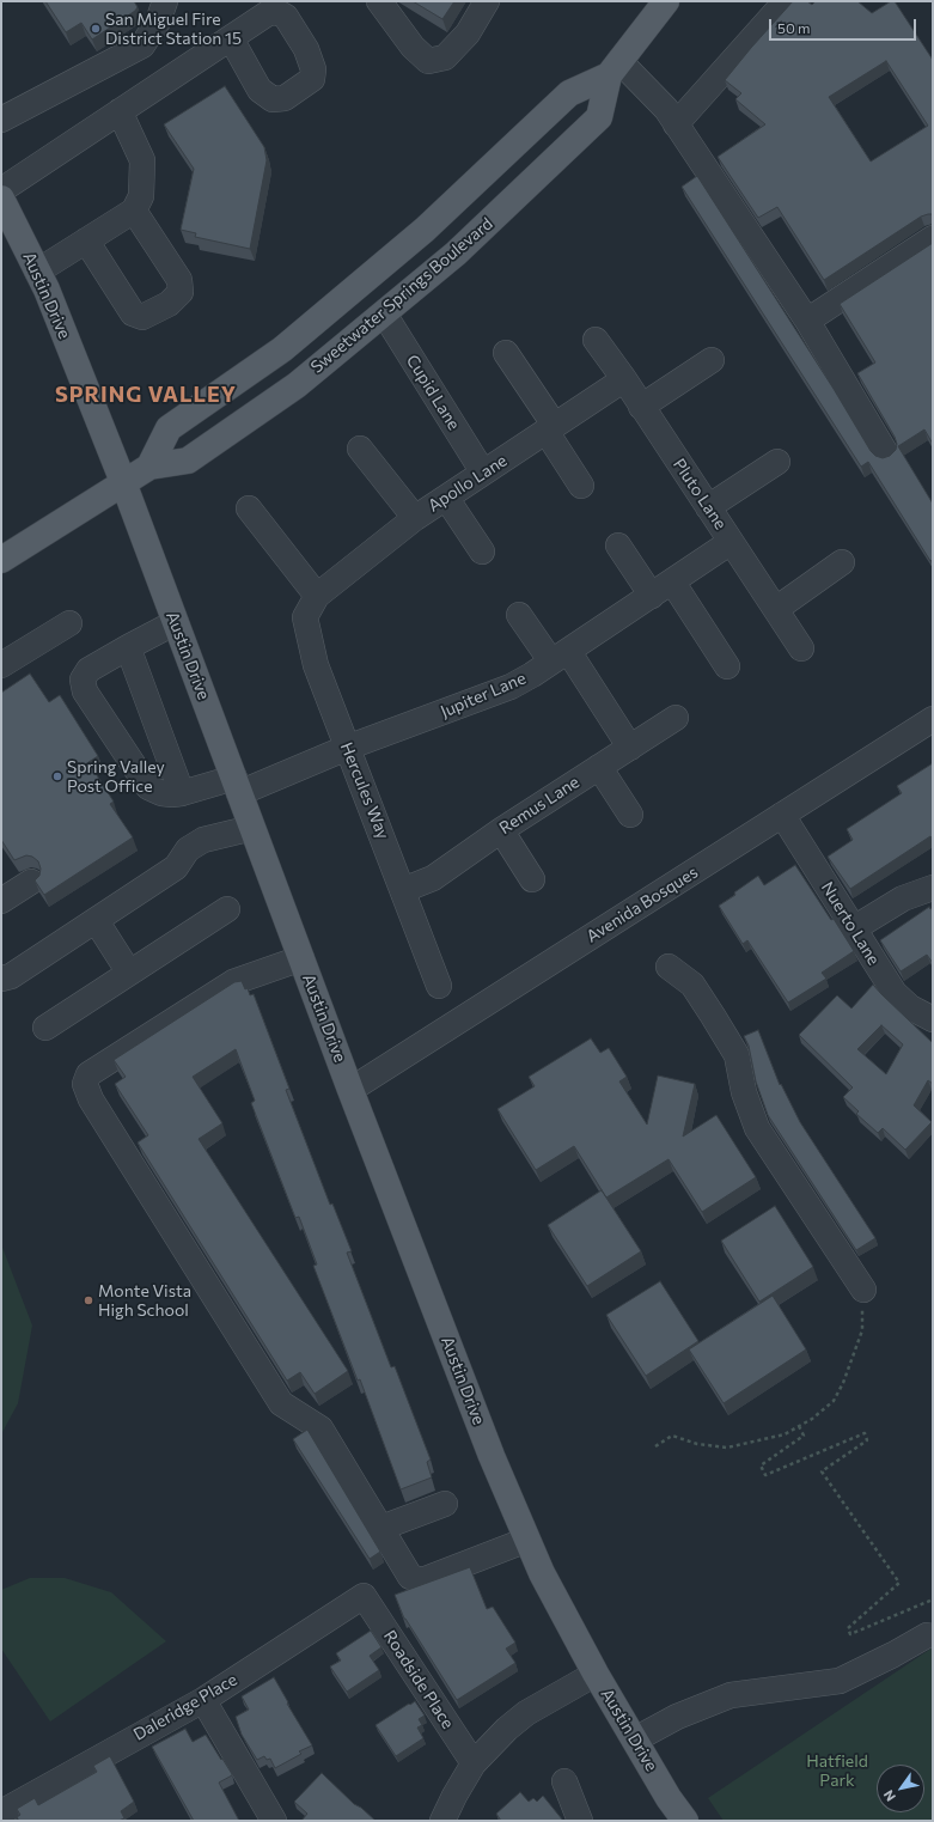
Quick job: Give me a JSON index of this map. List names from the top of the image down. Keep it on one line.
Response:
{"streets":{"main road":["Austin Drive","Sweetwater Springs Boulevard"],"street":["Cupid Lane","Apollo Lane","Pluto Lane","Jupiter Lane","Hercules Way","Remus Lane","Avenida Bosques","Nuerto Lane","Roadside Place","Daleridge Place"]},"crossings":[["Austin Drive","Sweetwater Springs Boulevard"],["Austin Drive","Jupiter Lane"],["Austin Drive","Avenida Bosques"],["Sweetwater Springs Boulevard","Cupid Lane"],["Cupid Lane","Apollo Lane"],["Apollo Lane","Pluto Lane"],["Apollo Lane","Hercules Way"],["Pluto Lane","Jupiter Lane"],["Jupiter Lane","Hercules Way"],["Hercules Way","Remus Lane"],["Avenida Bosques","Nuerto Lane"],["Roadside Place","Daleridge Place"]],"districts":["SPRING VALLEY"],"parks":["Hatfield Park"],"places":["San Miguel Fire District Station 15","Spring Valley Post Office","Monte Vista High School"],"scale_bar":"50 m","north":"bottom left"}
